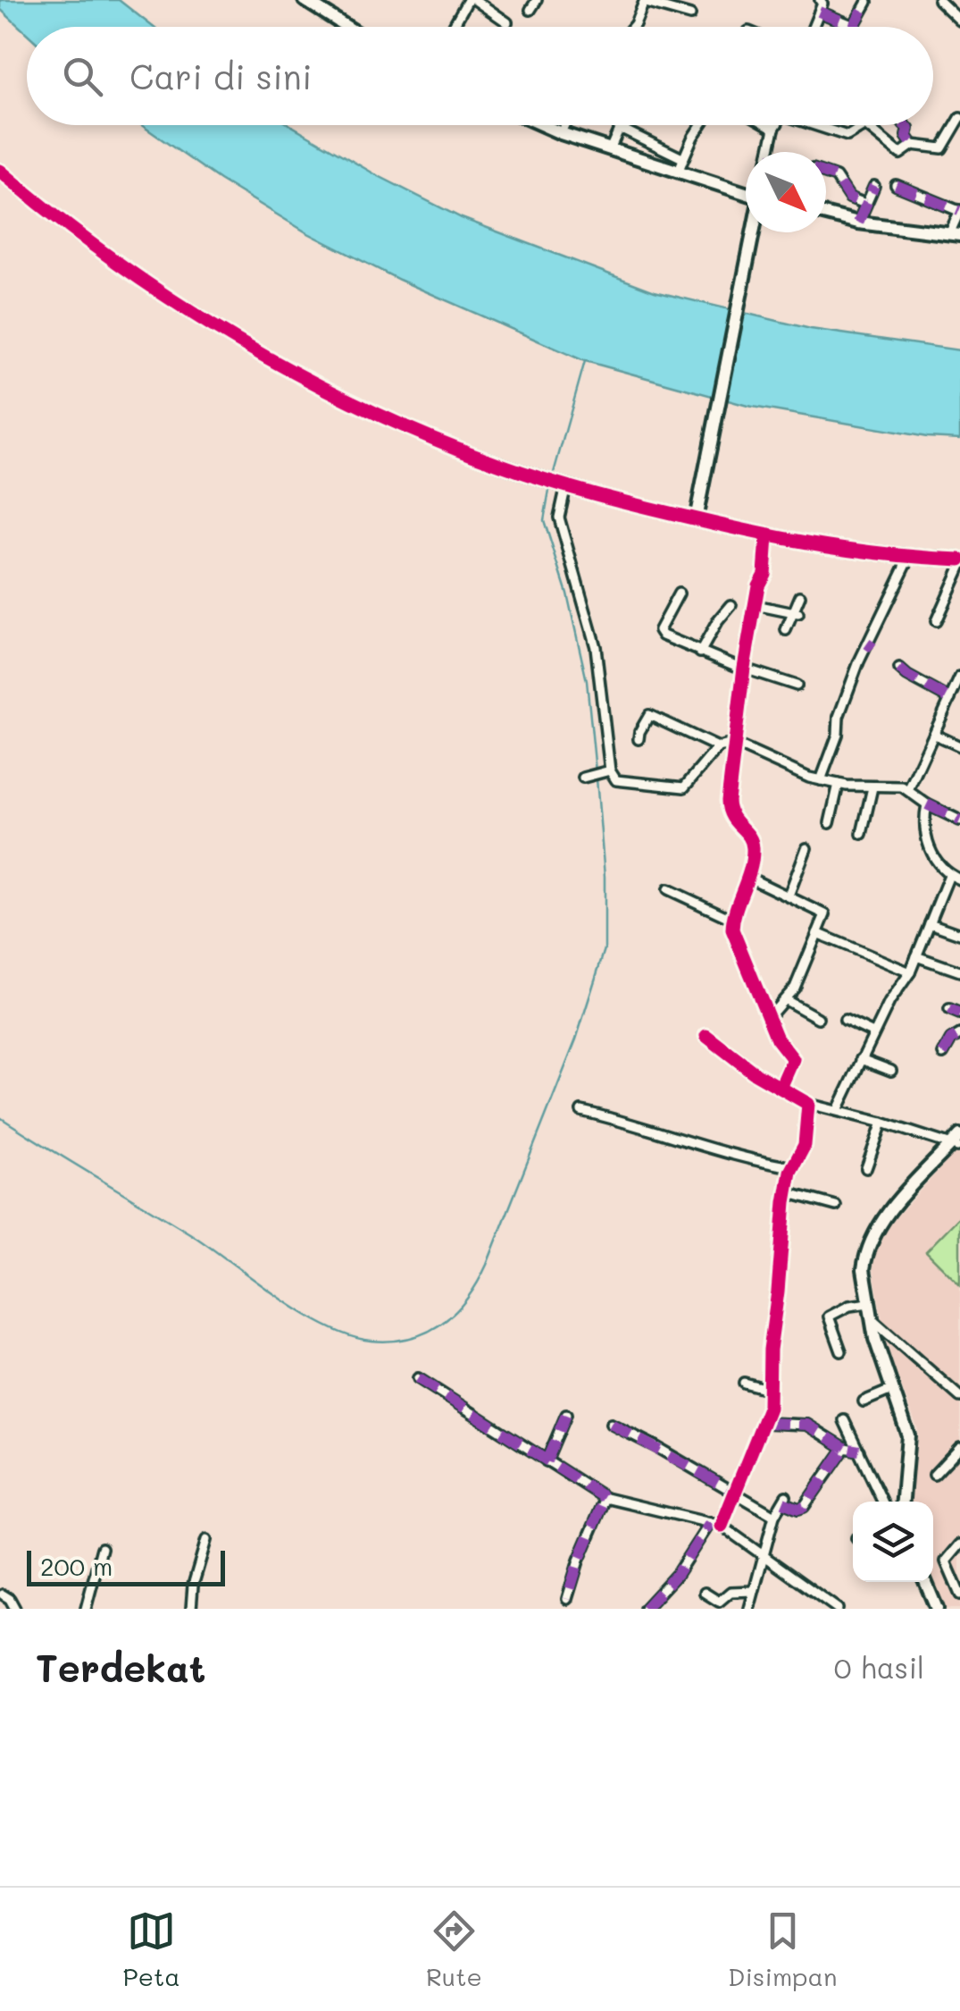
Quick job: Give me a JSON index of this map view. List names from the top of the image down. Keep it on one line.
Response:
{"scale_bar":"200 m","north":"bottom right","page":{"search":"Cari di sini","scale":"200 m","heading":["Terdekat","0 hasil"],"nav":["Peta","Rute","Disimpan"]}}
